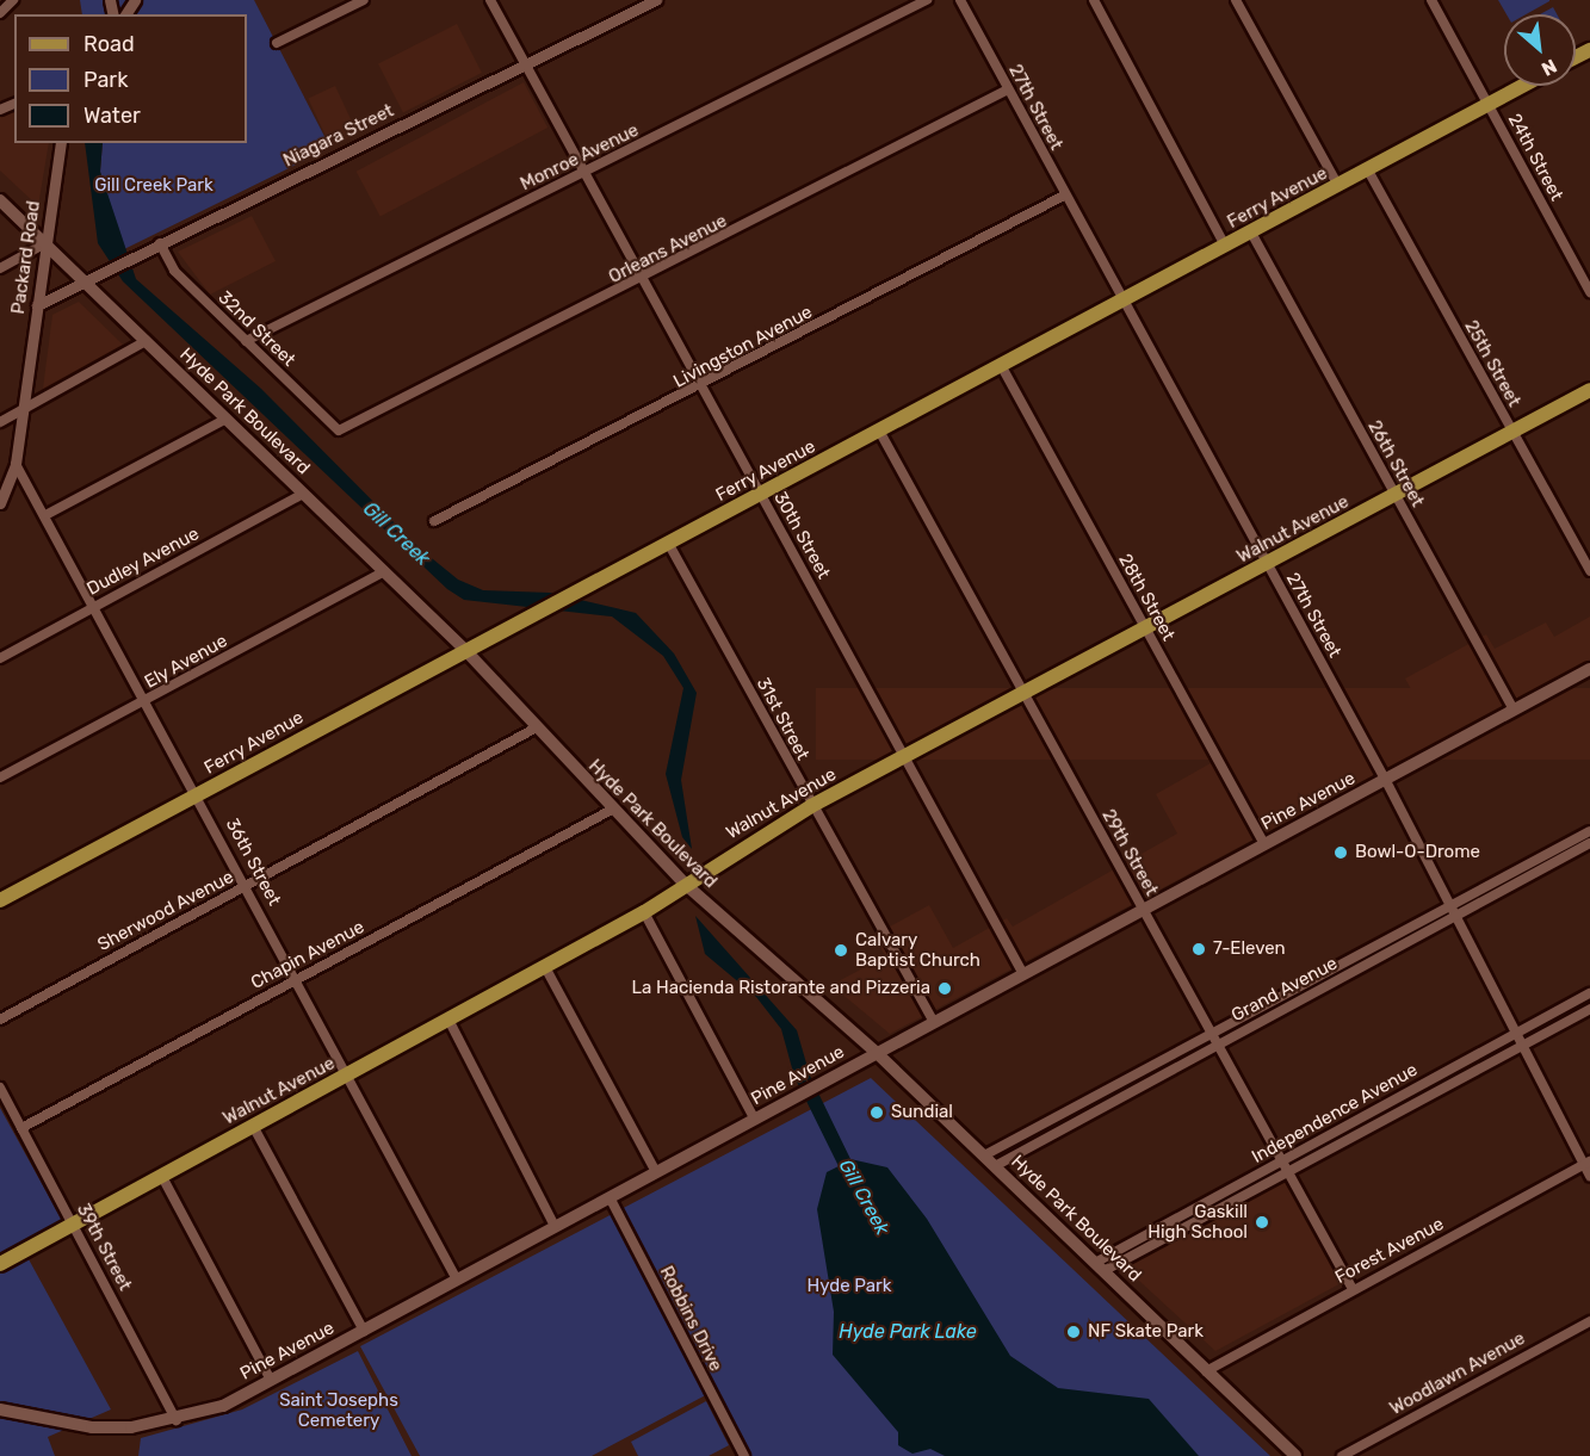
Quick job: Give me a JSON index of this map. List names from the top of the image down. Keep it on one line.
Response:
{"streets":{"main road":["Ferry Avenue","Hyde Park Boulevard","Walnut Avenue","Pine Avenue"],"street":["27th Street","Niagara Street","Monroe Avenue","24th Street","Orleans Avenue","Packard Road","32nd Street","Livingston Avenue","25th Street","26th Street","30th Street","Dudley Avenue","28th Street","Ely Avenue","31st Street","29th Street","36th Street","Sherwood Avenue","Chapin Avenue","Grand Avenue","Independence Avenue","39th Street","Forest Avenue","Robbins Drive","Woodlawn Avenue"]},"crossings":[["27th Street","Ferry Avenue"],["27th Street","Orleans Avenue"],["27th Street","Livingston Avenue"],["27th Street","Walnut Avenue"],["27th Street","Pine Avenue"],["27th Street","Grand Avenue"],["27th Street","Independence Avenue"],["27th Street","Forest Avenue"],["Niagara Street","Packard Road"],["Niagara Street","32nd Street"],["Niagara Street","Hyde Park Boulevard"],["Niagara Street","30th Street"],["Monroe Avenue","32nd Street"],["Monroe Avenue","30th Street"],["24th Street","Ferry Avenue"],["Ferry Avenue","25th Street"],["Ferry Avenue","Hyde Park Boulevard"],["Ferry Avenue","26th Street"],["Ferry Avenue","30th Street"],["Ferry Avenue","28th Street"],["Ferry Avenue","31st Street"],["Ferry Avenue","29th Street"],["Ferry Avenue","36th Street"],["Orleans Avenue","32nd Street"],["Orleans Avenue","30th Street"],["Packard Road","Hyde Park Boulevard"],["Packard Road","36th Street"],["Livingston Avenue","30th Street"],["25th Street","Walnut Avenue"],["Hyde Park Boulevard","Walnut Avenue"],["Hyde Park Boulevard","Dudley Avenue"],["Hyde Park Boulevard","Ely Avenue"],["Hyde Park Boulevard","Pine Avenue"],["Hyde Park Boulevard","Sherwood Avenue"],["Hyde Park Boulevard","Chapin Avenue"],["Hyde Park Boulevard","Grand Avenue"],["Hyde Park Boulevard","Independence Avenue"],["Hyde Park Boulevard","Forest Avenue"],["26th Street","Walnut Avenue"],["26th Street","Pine Avenue"],["Walnut Avenue","30th Street"],["Walnut Avenue","28th Street"],["Walnut Avenue","31st Street"],["Walnut Avenue","29th Street"],["Walnut Avenue","36th Street"],["Walnut Avenue","39th Street"],["30th Street","Pine Avenue"],["Dudley Avenue","36th Street"],["28th Street","Pine Avenue"],["Ely Avenue","36th Street"],["31st Street","Pine Avenue"],["Pine Avenue","29th Street"],["Pine Avenue","36th Street"],["Pine Avenue","39th Street"],["Pine Avenue","Robbins Drive"],["29th Street","Grand Avenue"],["29th Street","Independence Avenue"],["29th Street","Forest Avenue"],["36th Street","Sherwood Avenue"],["36th Street","Chapin Avenue"],["Chapin Avenue","39th Street"]],"water":["Gill Creek","Hyde Park Lake"],"parks":["Gill Creek Park","Hyde Park","Saint Josephs Cemetery"],"places":["Bowl-O-Drome","7-Eleven","Calvary Baptist Church","La Hacienda Ristorante and Pizzeria","Sundial","Gaskill High School","NF Skate Park"],"legend":["Road","Park","Water"],"north":"bottom right"}
